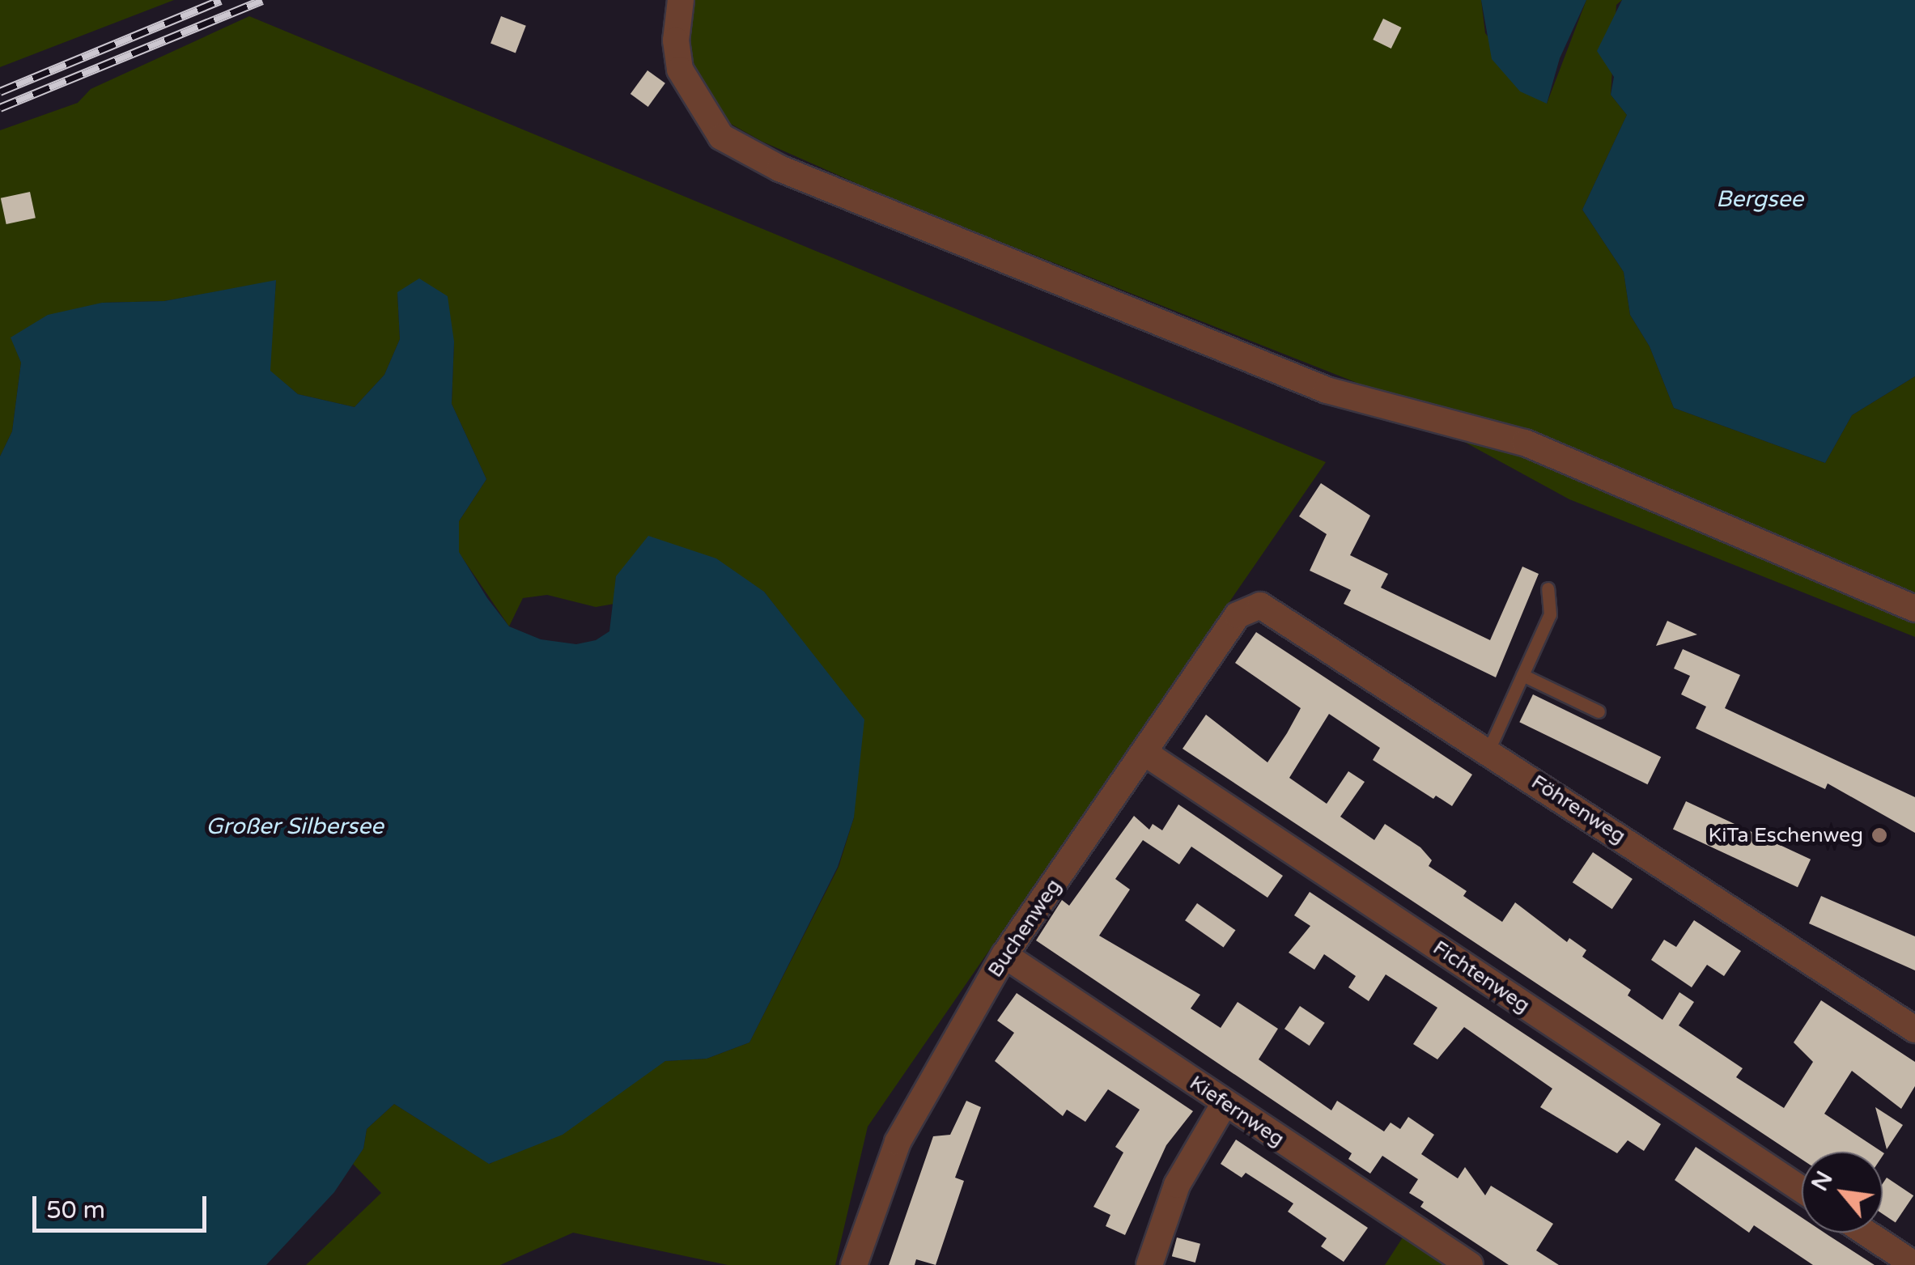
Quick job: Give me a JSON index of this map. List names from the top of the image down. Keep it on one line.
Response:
{"streets":{"street":["Föhrenweg","Buchenweg","Fichtenweg","Kiefernweg"]},"crossings":[["Föhrenweg","Buchenweg"],["Buchenweg","Fichtenweg"],["Buchenweg","Kiefernweg"]],"water":["Bergsee","Großer Silbersee"],"places":["KiTa Eschenweg"],"scale_bar":"50 m","north":"top left"}
